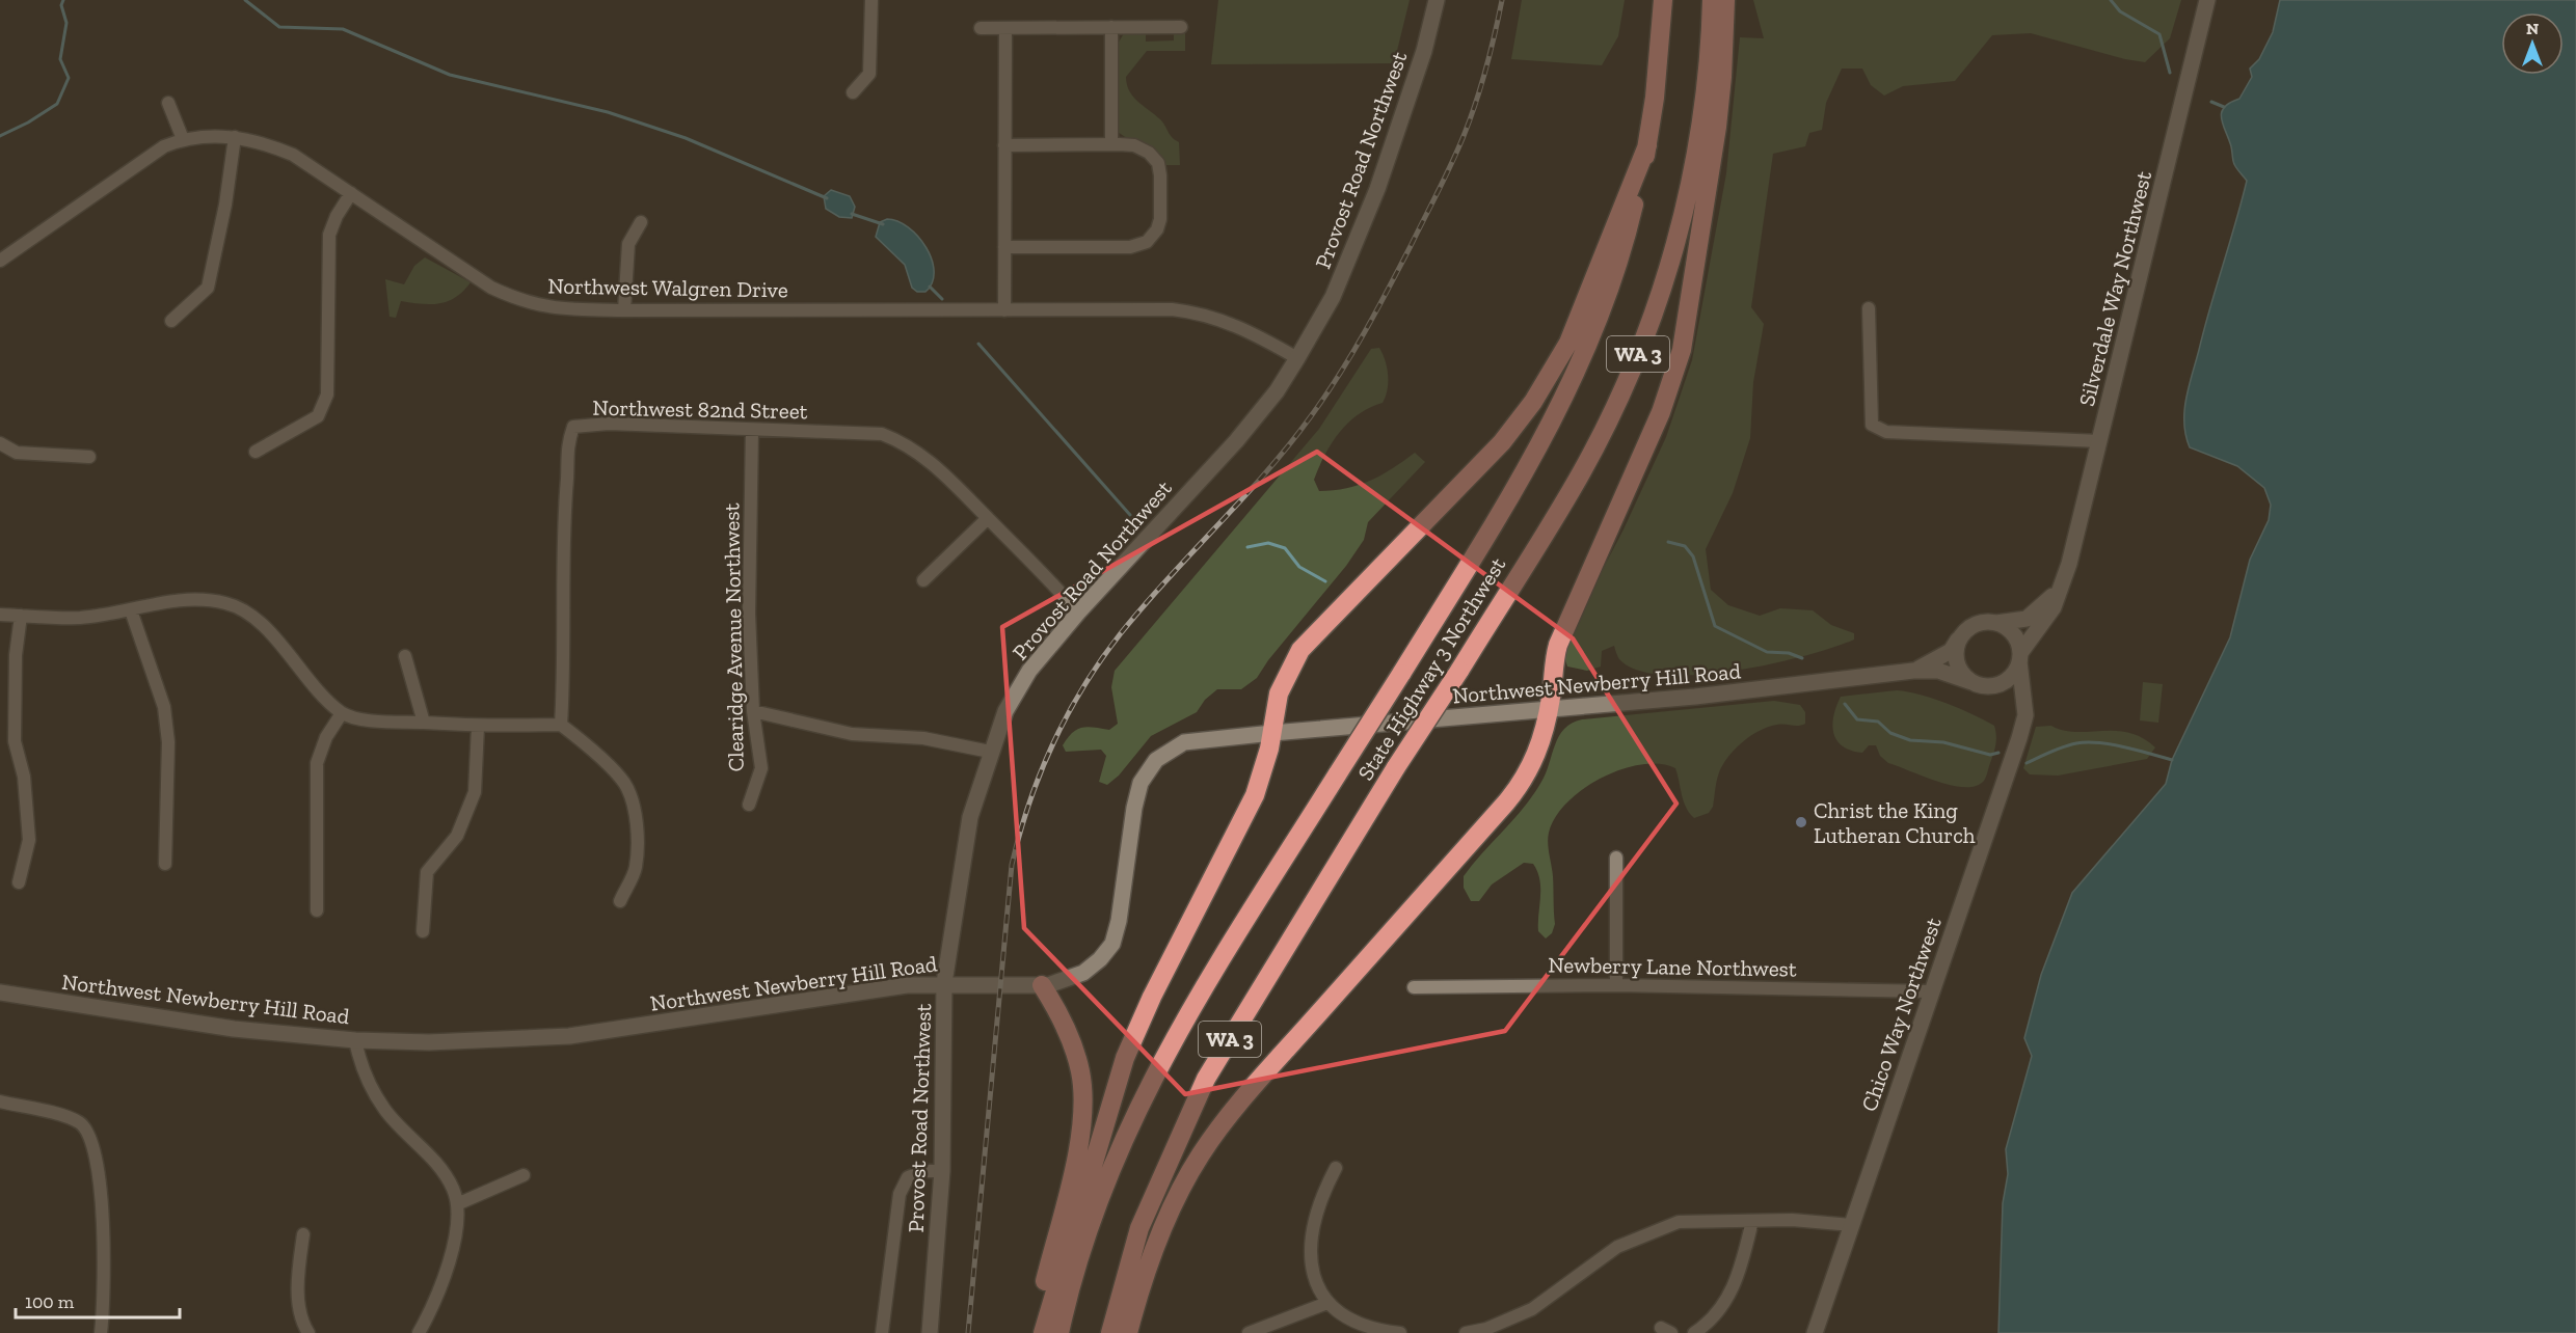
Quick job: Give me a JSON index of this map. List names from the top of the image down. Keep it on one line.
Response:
{"streets":{"highway":["WA 3","State Highway 3 Northwest"],"main road":["Provost Road Northwest","Silverdale Way Northwest","Northwest Newberry Hill Road","Chico Way Northwest"],"street":["Northwest Walgren Drive","Northwest 82nd Street","Clearidge Avenue Northwest","Newberry Lane Northwest"]},"crossings":[["Provost Road Northwest","Northwest Walgren Drive"],["Provost Road Northwest","Northwest 82nd Street"],["Provost Road Northwest","Northwest Newberry Hill Road"],["Silverdale Way Northwest","Northwest Newberry Hill Road"],["Silverdale Way Northwest","Chico Way Northwest"],["Northwest 82nd Street","Clearidge Avenue Northwest"],["Northwest Newberry Hill Road","Chico Way Northwest"],["Newberry Lane Northwest","Chico Way Northwest"]],"places":["Christ the King Lutheran Church"],"scale_bar":"100 m","north":"top"}
